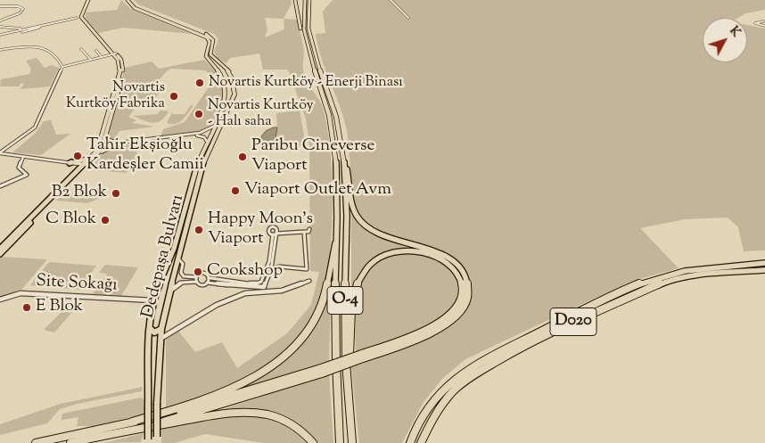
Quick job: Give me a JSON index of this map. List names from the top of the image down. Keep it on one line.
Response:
{"streets":{"highway":["O-4","D020"],"main road":["Dedepaşa Bulvarı"],"street":["Site Sokağı"]},"crossings":[["Dedepaşa Bulvarı","Site Sokağı"]],"places":["Novartis Kurtköy - Enerji Binası","Novartis Kurtköy Fabrika","Novartis Kurtköy - Halı saha","Tahir Ekşioğlu Kardeşler Camii","Paribu Cineverse Viaport","Viaport Outlet Avm","B2 Blok","C Blok","Happy Moon's Viaport","Cookshop","E Blok"],"north":"top right"}
